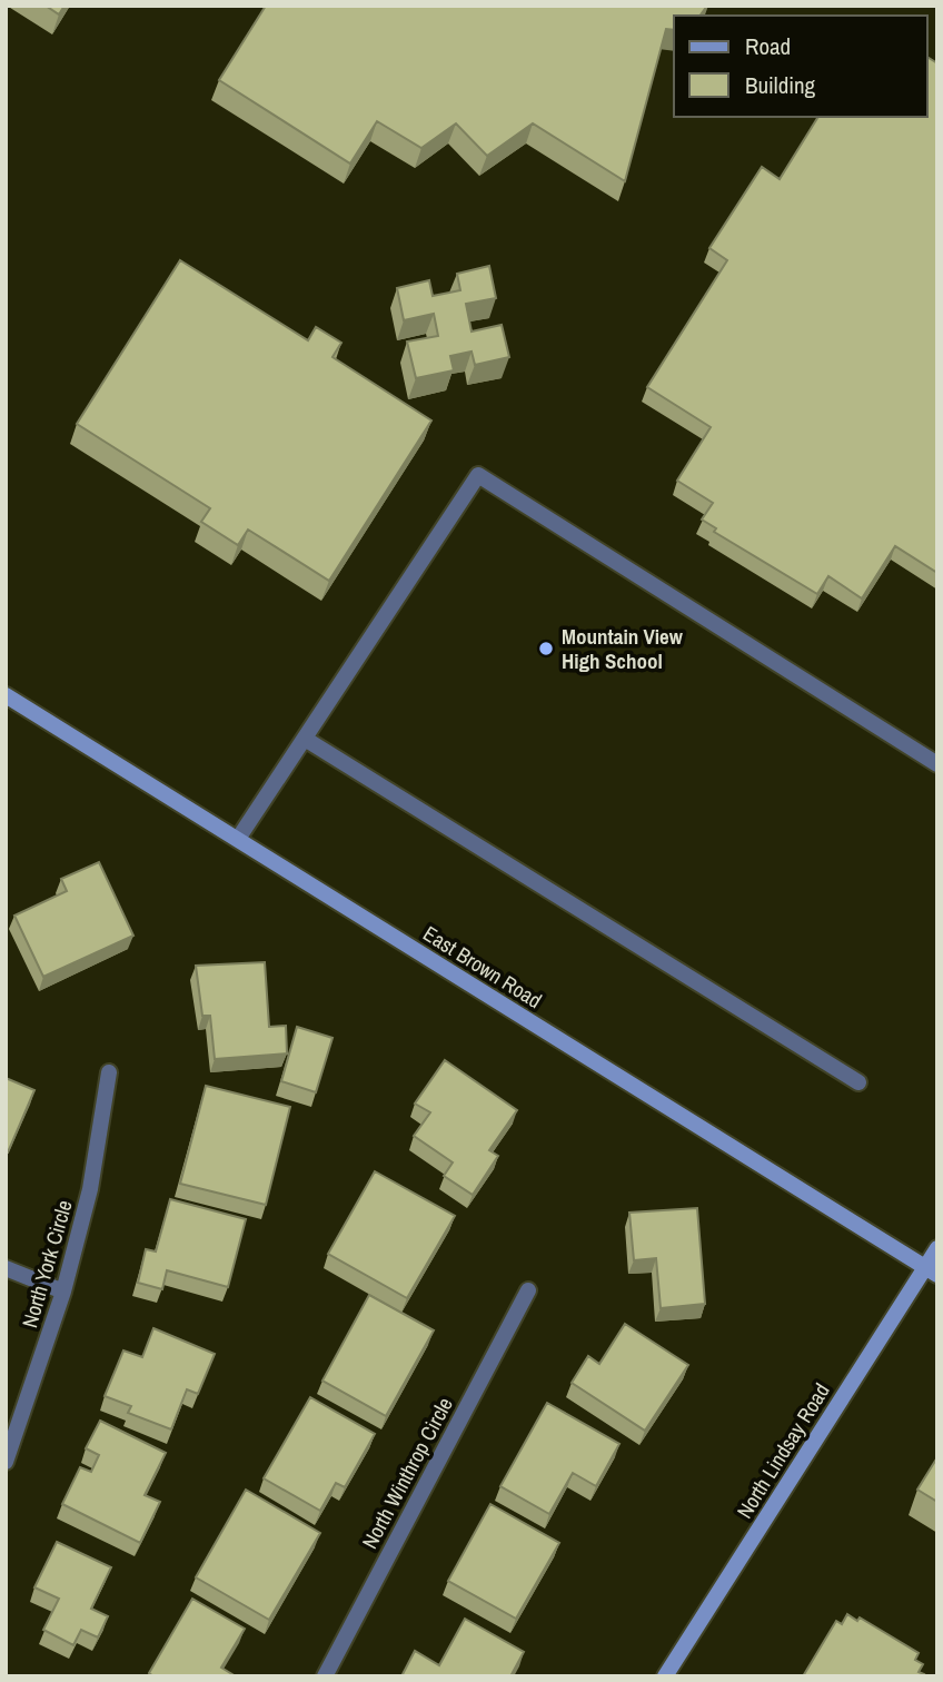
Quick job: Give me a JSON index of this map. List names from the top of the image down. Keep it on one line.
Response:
{"streets":{"main road":["East Brown Road","North Lindsay Road"],"street":["North York Circle","North Winthrop Circle"]},"crossings":[["East Brown Road","North Lindsay Road"]],"places":["Mountain View High School"],"legend":["Road","Building"]}
